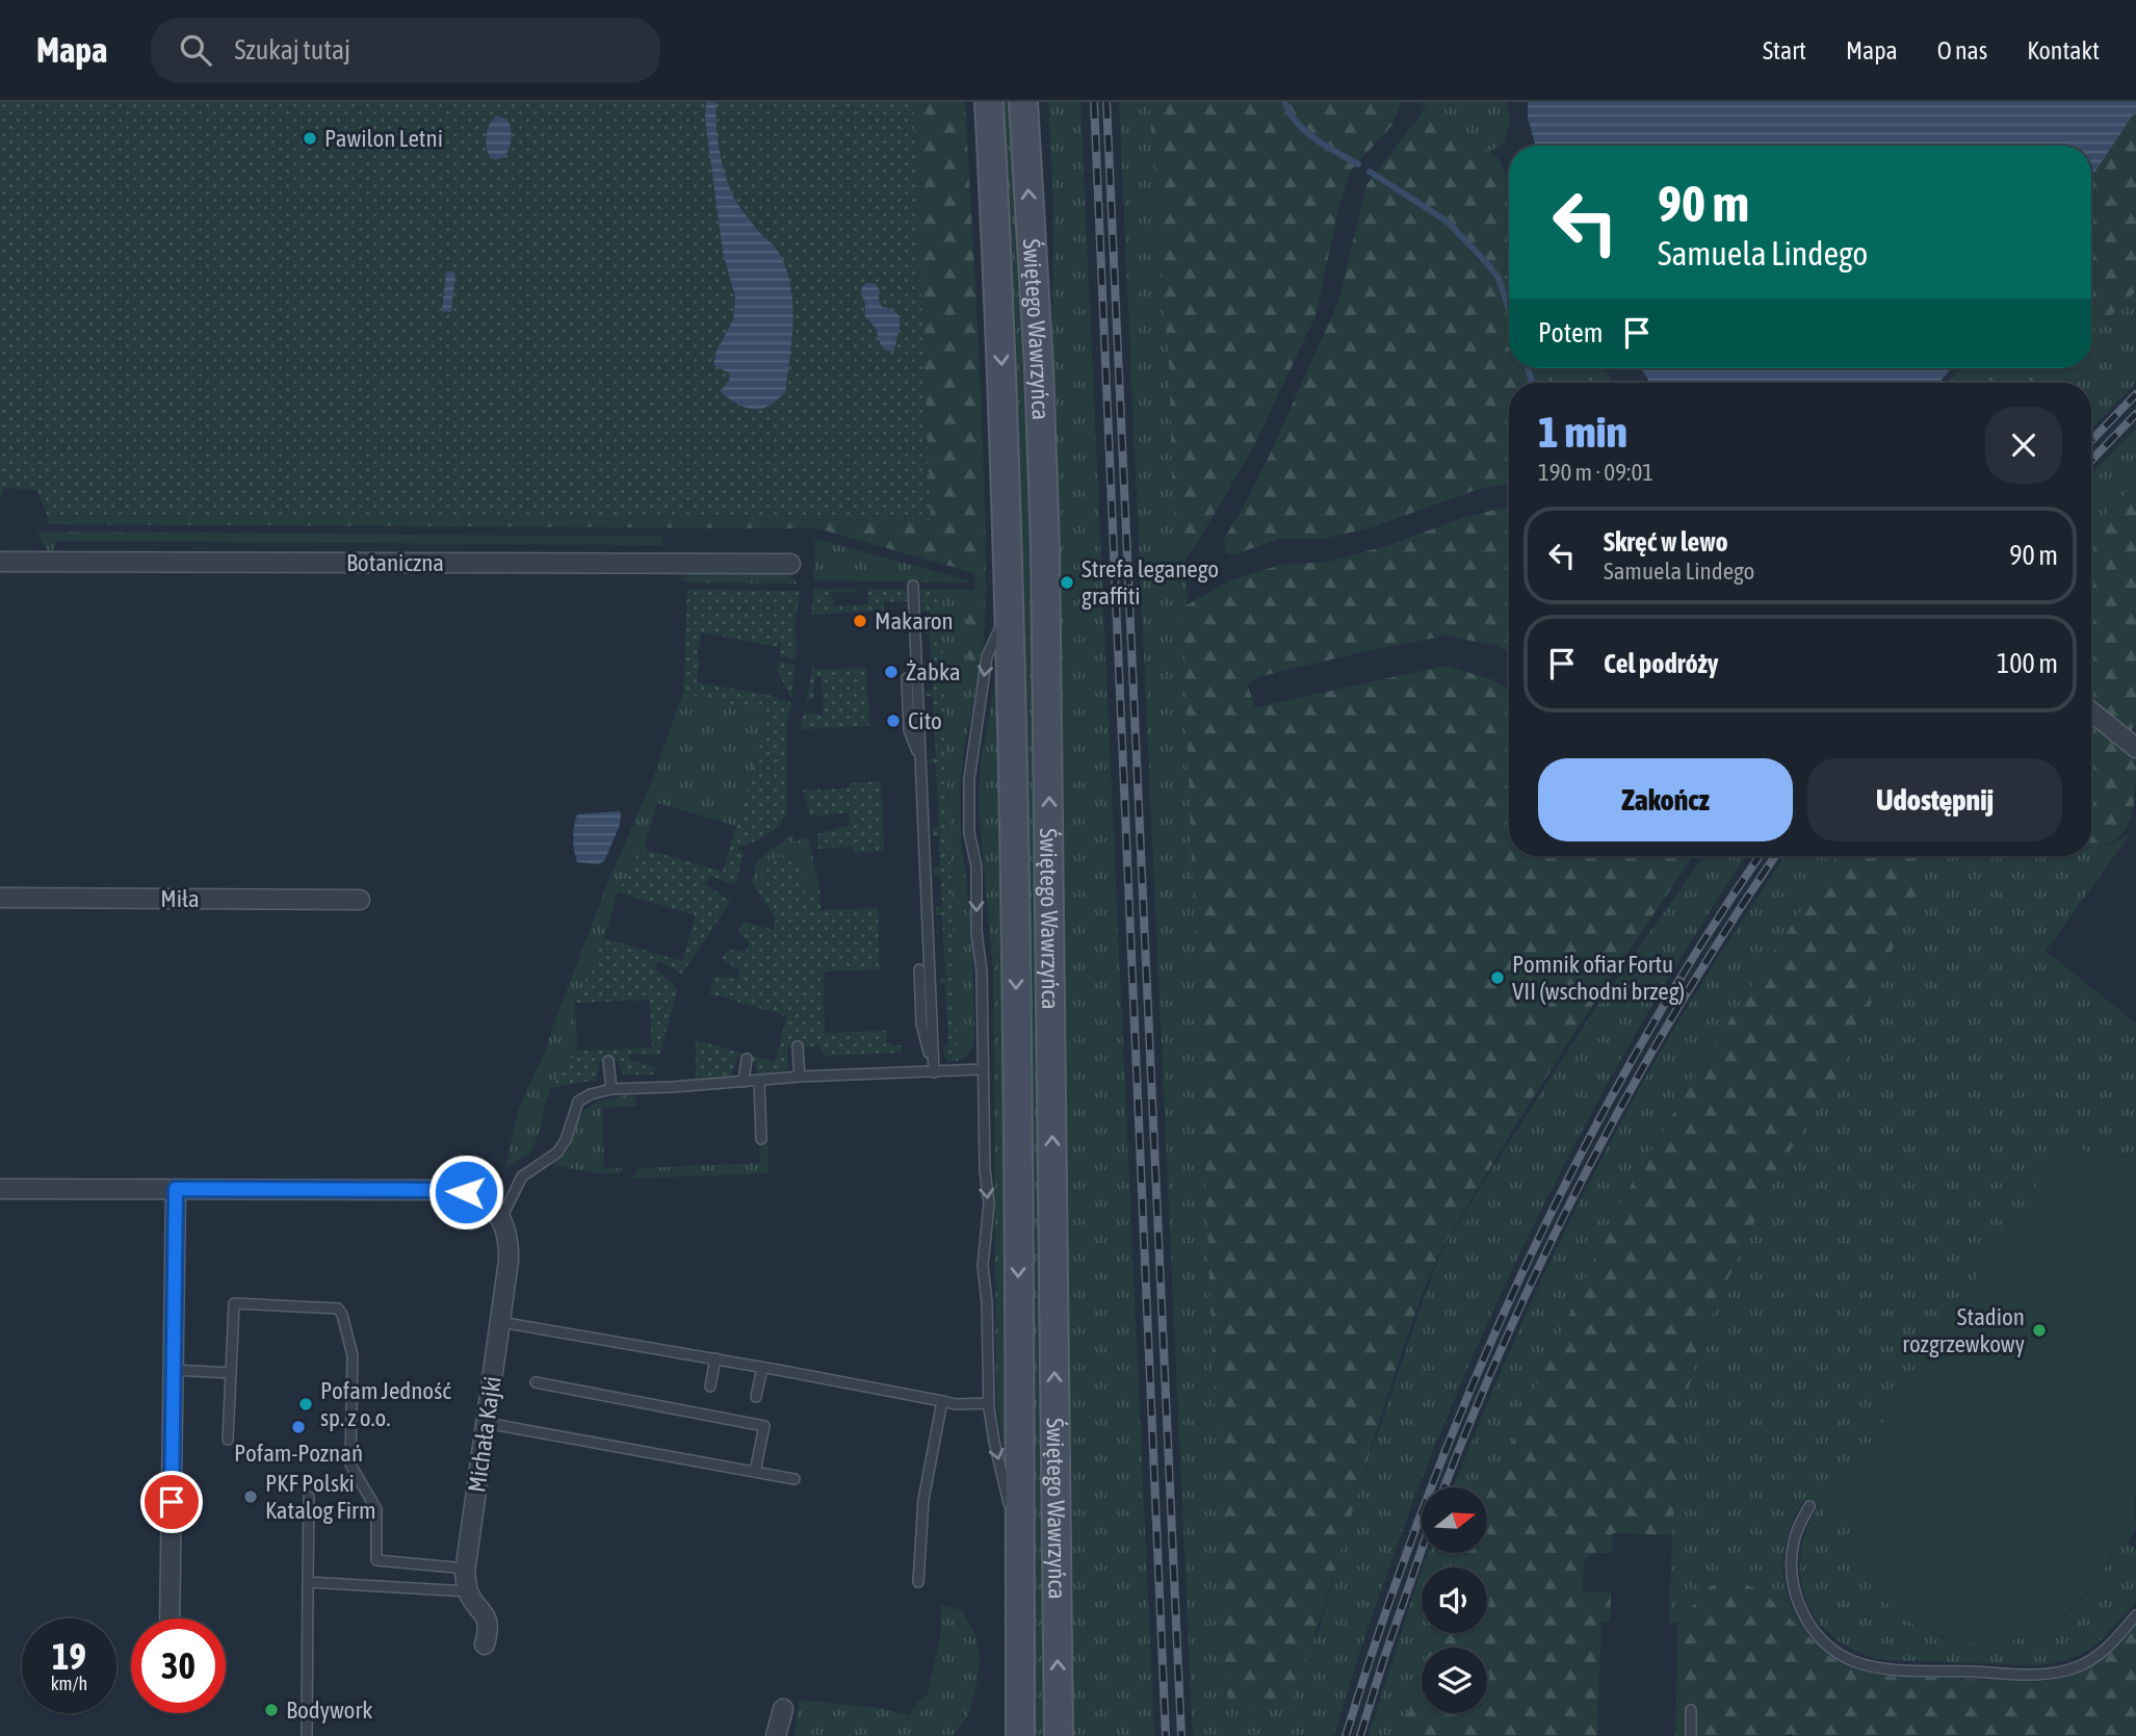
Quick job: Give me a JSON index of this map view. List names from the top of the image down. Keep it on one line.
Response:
{"streets":{"main road":["Świętego Wawrzyńca"],"street":["Botaniczna","Miła","Michała Kajki"]},"places":["Pawilon Letni","Strefa leganego graffiti","Makaron","Żabka","Cito","Pomnik ofiar Fortu VII (wschodni brzeg)","Stadion rozgrzewkowy","Pofam Jedność sp. z o.o.","Pofam-Poznań","PKF Polski Katalog Firm","Bodywork"],"north":"right","page":{"header":"Mapa","search":"Szukaj tutaj","nav":["Start","Mapa","O nas","Kontakt"],"turn":["90 m","Samuela Lindego"],"then":"Potem","heading":["1 min","190 m · 09:01"],"list":[{"name":"Skręć w lewo","note":"Samuela Lindego","value":"90 m"},{"name":"Cel podróży","value":"100 m"}],"buttons":["Zakończ","Udostępnij"],"speed":"19 km/h","limit":"30"}}
